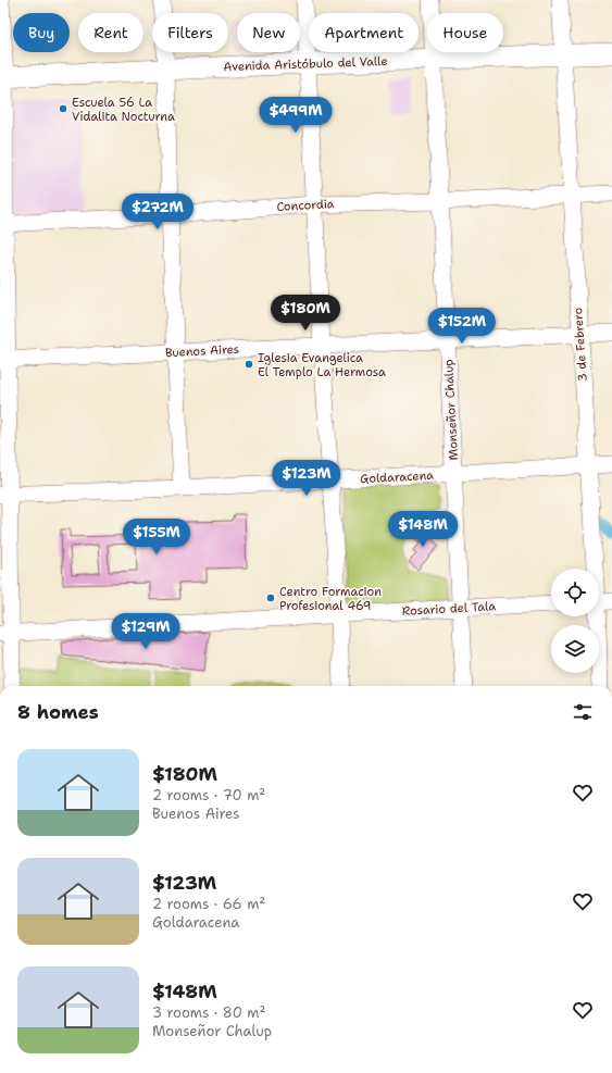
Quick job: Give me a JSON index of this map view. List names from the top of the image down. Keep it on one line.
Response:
{"streets":{"main road":["Avenida Aristóbulo del Valle"],"street":["Concordia","3 de Febrero","Buenos Aires","Monseñor Chalup","Goldaracena","Rosario del Tala"]},"crossings":[["Avenida Aristóbulo del Valle","3 de Febrero"],["Avenida Aristóbulo del Valle","Monseñor Chalup"],["Concordia","3 de Febrero"],["Concordia","Monseñor Chalup"],["3 de Febrero","Buenos Aires"],["3 de Febrero","Goldaracena"],["Buenos Aires","Monseñor Chalup"],["Monseñor Chalup","Goldaracena"],["Monseñor Chalup","Rosario del Tala"]],"places":["Escuela 56 La Vidalita Nocturna","Iglesia Evangelica El Templo La Hermosa","Centro Formacion Profesional 469"],"page":{"chip":["Buy","Rent","Filters","New","Apartment","House"],"price":["$499M","$272M","$180M","$152M","$123M","$148M","$155M","$129M"],"heading":"8 homes","list":[{"name":"$180M","note":"2 rooms · 70 m² · Buenos Aires"},{"name":"$123M","note":"2 rooms · 66 m² · Goldaracena"},{"name":"$148M","note":"3 rooms · 80 m² · Monseñor Chalup"}]}}
